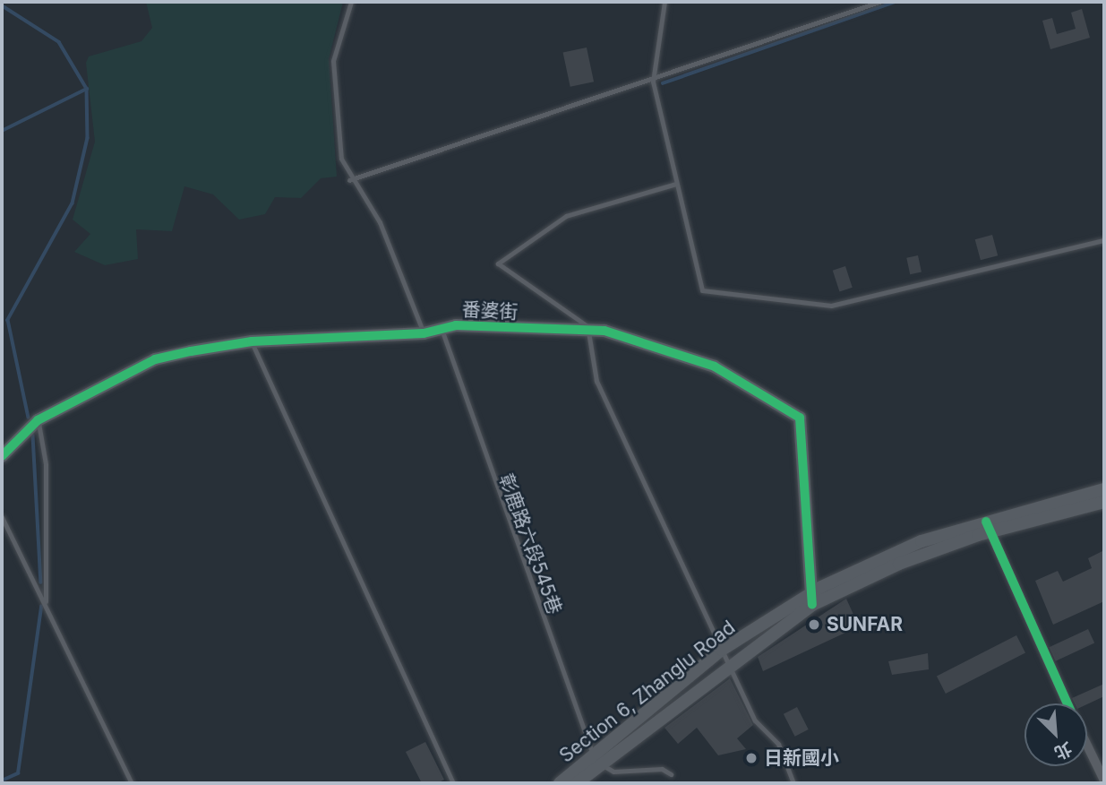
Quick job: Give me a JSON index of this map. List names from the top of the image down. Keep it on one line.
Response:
{"streets":{"main road":["番婆街","Section 6, Zhanglu Road"],"lane":["彰鹿路六段545巷"]},"crossings":[["番婆街","彰鹿路六段545巷"],["番婆街","Section 6, Zhanglu Road"],["彰鹿路六段545巷","Section 6, Zhanglu Road"]],"places":["SUNFAR","日新國小"],"north":"bottom right"}
